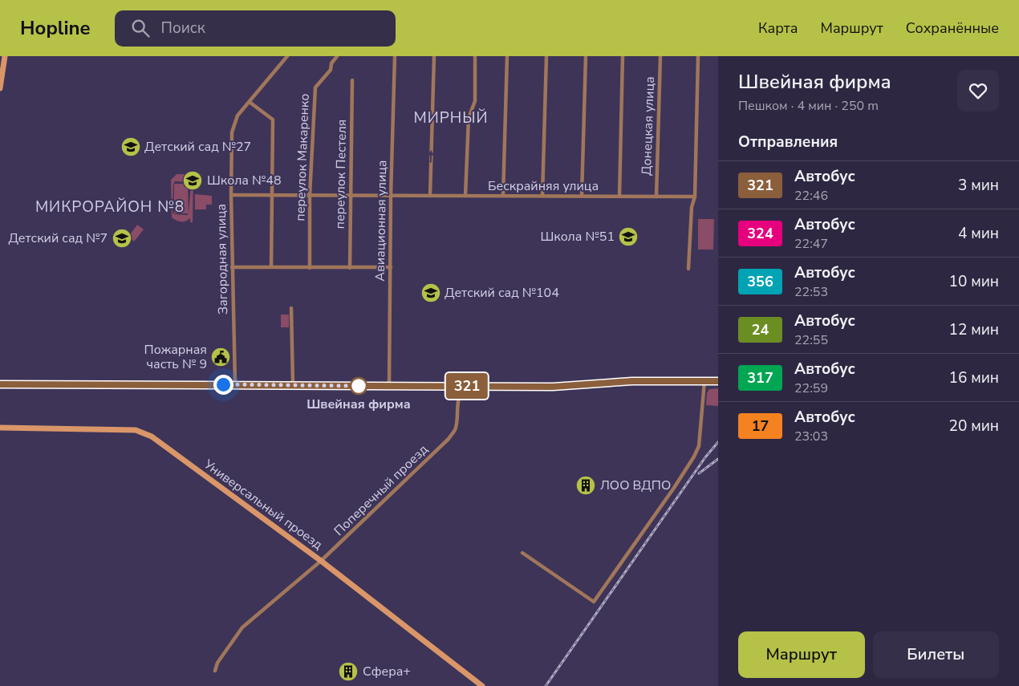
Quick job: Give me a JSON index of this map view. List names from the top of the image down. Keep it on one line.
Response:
{"streets":{"street":["Донецкая улица","переулок Макаренко","переулок Пестеля","Бескрайняя улица","Авиационная улица","Загородная улица","Поперечный проезд","Универсальный проезд"]},"crossings":[["Донецкая улица","Бескрайняя улица"],["переулок Макаренко","Бескрайняя улица"],["переулок Пестеля","Бескрайняя улица"],["Бескрайняя улица","Авиационная улица"],["Бескрайняя улица","Загородная улица"],["Поперечный проезд","Универсальный проезд"]],"districts":["МИРНЫЙ","МИКРОРАЙОН №8"],"places":{"school or university":["Детский сад №27","Школа №48","Школа №51","Детский сад №7","Детский сад №104"],"public building":["Пожарная часть № 9"],"other":["Швейная фирма"],"building":["ЛОО ВДПО","Сфера+"]},"lines":["bus line 321"],"page":{"header":"Hopline","search":"Поиск","nav":["Карта","Маршрут","Сохранённые"],"on_map":"321","heading":[["Швейная фирма","Пешком · 4 мин · 250 m"],"Отправления"],"list":[{"mark":"321","name":"Автобус","note":"22:46","value":"3 мин"},{"mark":"324","name":"Автобус","note":"22:47","value":"4 мин"},{"mark":"356","name":"Автобус","note":"22:53","value":"10 мин"},{"mark":"24","name":"Автобус","note":"22:55","value":"12 мин"},{"mark":"317","name":"Автобус","note":"22:59","value":"16 мин"},{"mark":"17","name":"Автобус","note":"23:03","value":"20 мин"}],"buttons":["Маршрут","Билеты"]}}
